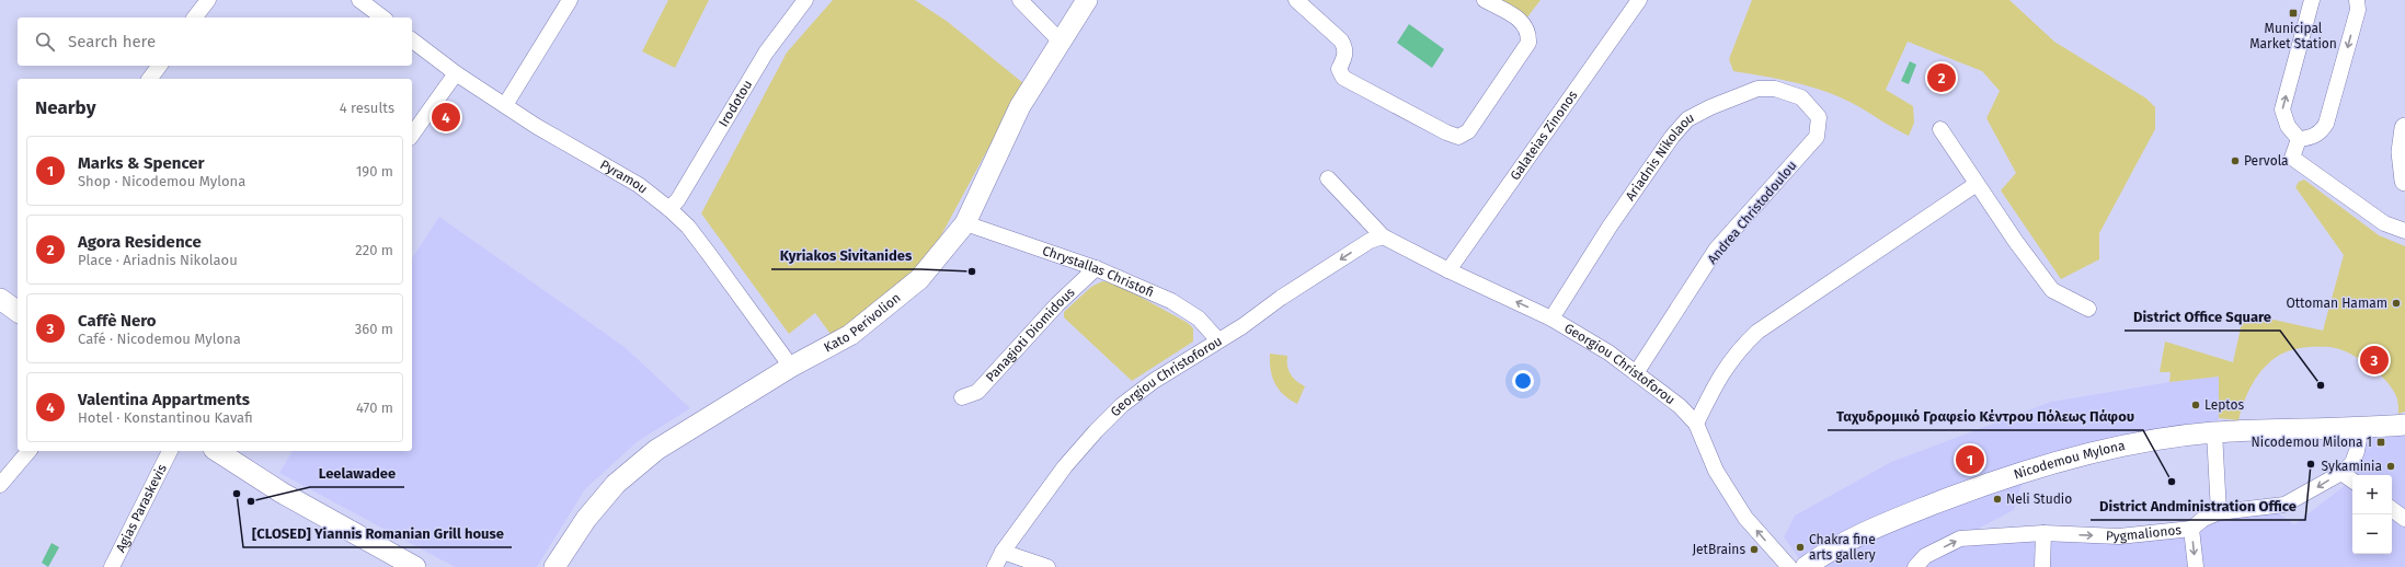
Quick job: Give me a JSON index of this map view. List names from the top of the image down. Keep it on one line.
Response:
{"streets":{"main road":["Kato Perivolion","Nicodemou Mylona"],"street":["Irodotou","Galateias Zinonos","Ariadnis Nikolaou","Pyramou","Andrea Christodoulou","Chrystallas Christofi","Panagioti Diomidous","Georgiou Christoforou","Agias Paraskevis","Pygmalionos"]},"crossings":[["Irodotou","Pyramou"],["Galateias Zinonos","Georgiou Christoforou"],["Ariadnis Nikolaou","Andrea Christodoulou"],["Ariadnis Nikolaou","Georgiou Christoforou"],["Pyramou","Kato Perivolion"],["Andrea Christodoulou","Georgiou Christoforou"],["Chrystallas Christofi","Kato Perivolion"],["Chrystallas Christofi","Panagioti Diomidous"],["Chrystallas Christofi","Georgiou Christoforou"],["Nicodemou Mylona","Pygmalionos"]],"places":{"transit":["Municipal Market Station","Nicodemou Milona 1"],"other":["Pervola","Kyriakos Sivitanides","Ottoman Hamam","District Office Square","Leptos","District Andministration Office","Sykaminia","Ταχυδρομικό Γραφείο Κέντρου Πόλεως Πάφου","[CLOSED] Yiannis Romanian Grill house","Neli Studio","Leelawadee","Chakra fine arts gallery","JetBrains"]},"page":{"search":"Search here","pins":["2","4","3","1"],"heading":["Nearby","4 results"],"list":[{"mark":"1","name":"Marks & Spencer","note":"Shop · Nicodemou Mylona","value":"190 m"},{"mark":"2","name":"Agora Residence","note":"Place · Ariadnis Nikolaou","value":"220 m"},{"mark":"3","name":"Caffè Nero","note":"Café · Nicodemou Mylona","value":"360 m"},{"mark":"4","name":"Valentina Appartments","note":"Hotel · Konstantinou Kavafi","value":"470 m"}],"map_buttons":["+","−"]}}
